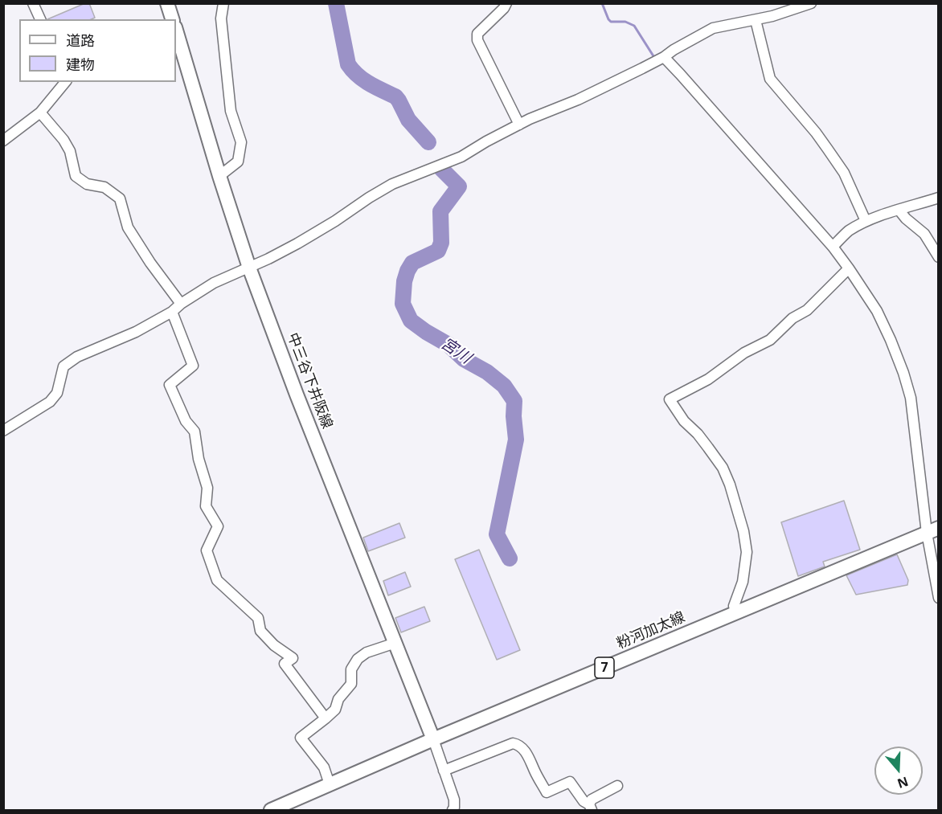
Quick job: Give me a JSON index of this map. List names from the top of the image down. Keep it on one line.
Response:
{"streets":{"main road":["中三谷下井阪線","粉河加太線","7"]},"crossings":[["中三谷下井阪線","粉河加太線"]],"water":["宮川"],"legend":["道路","建物"],"north":"bottom"}
